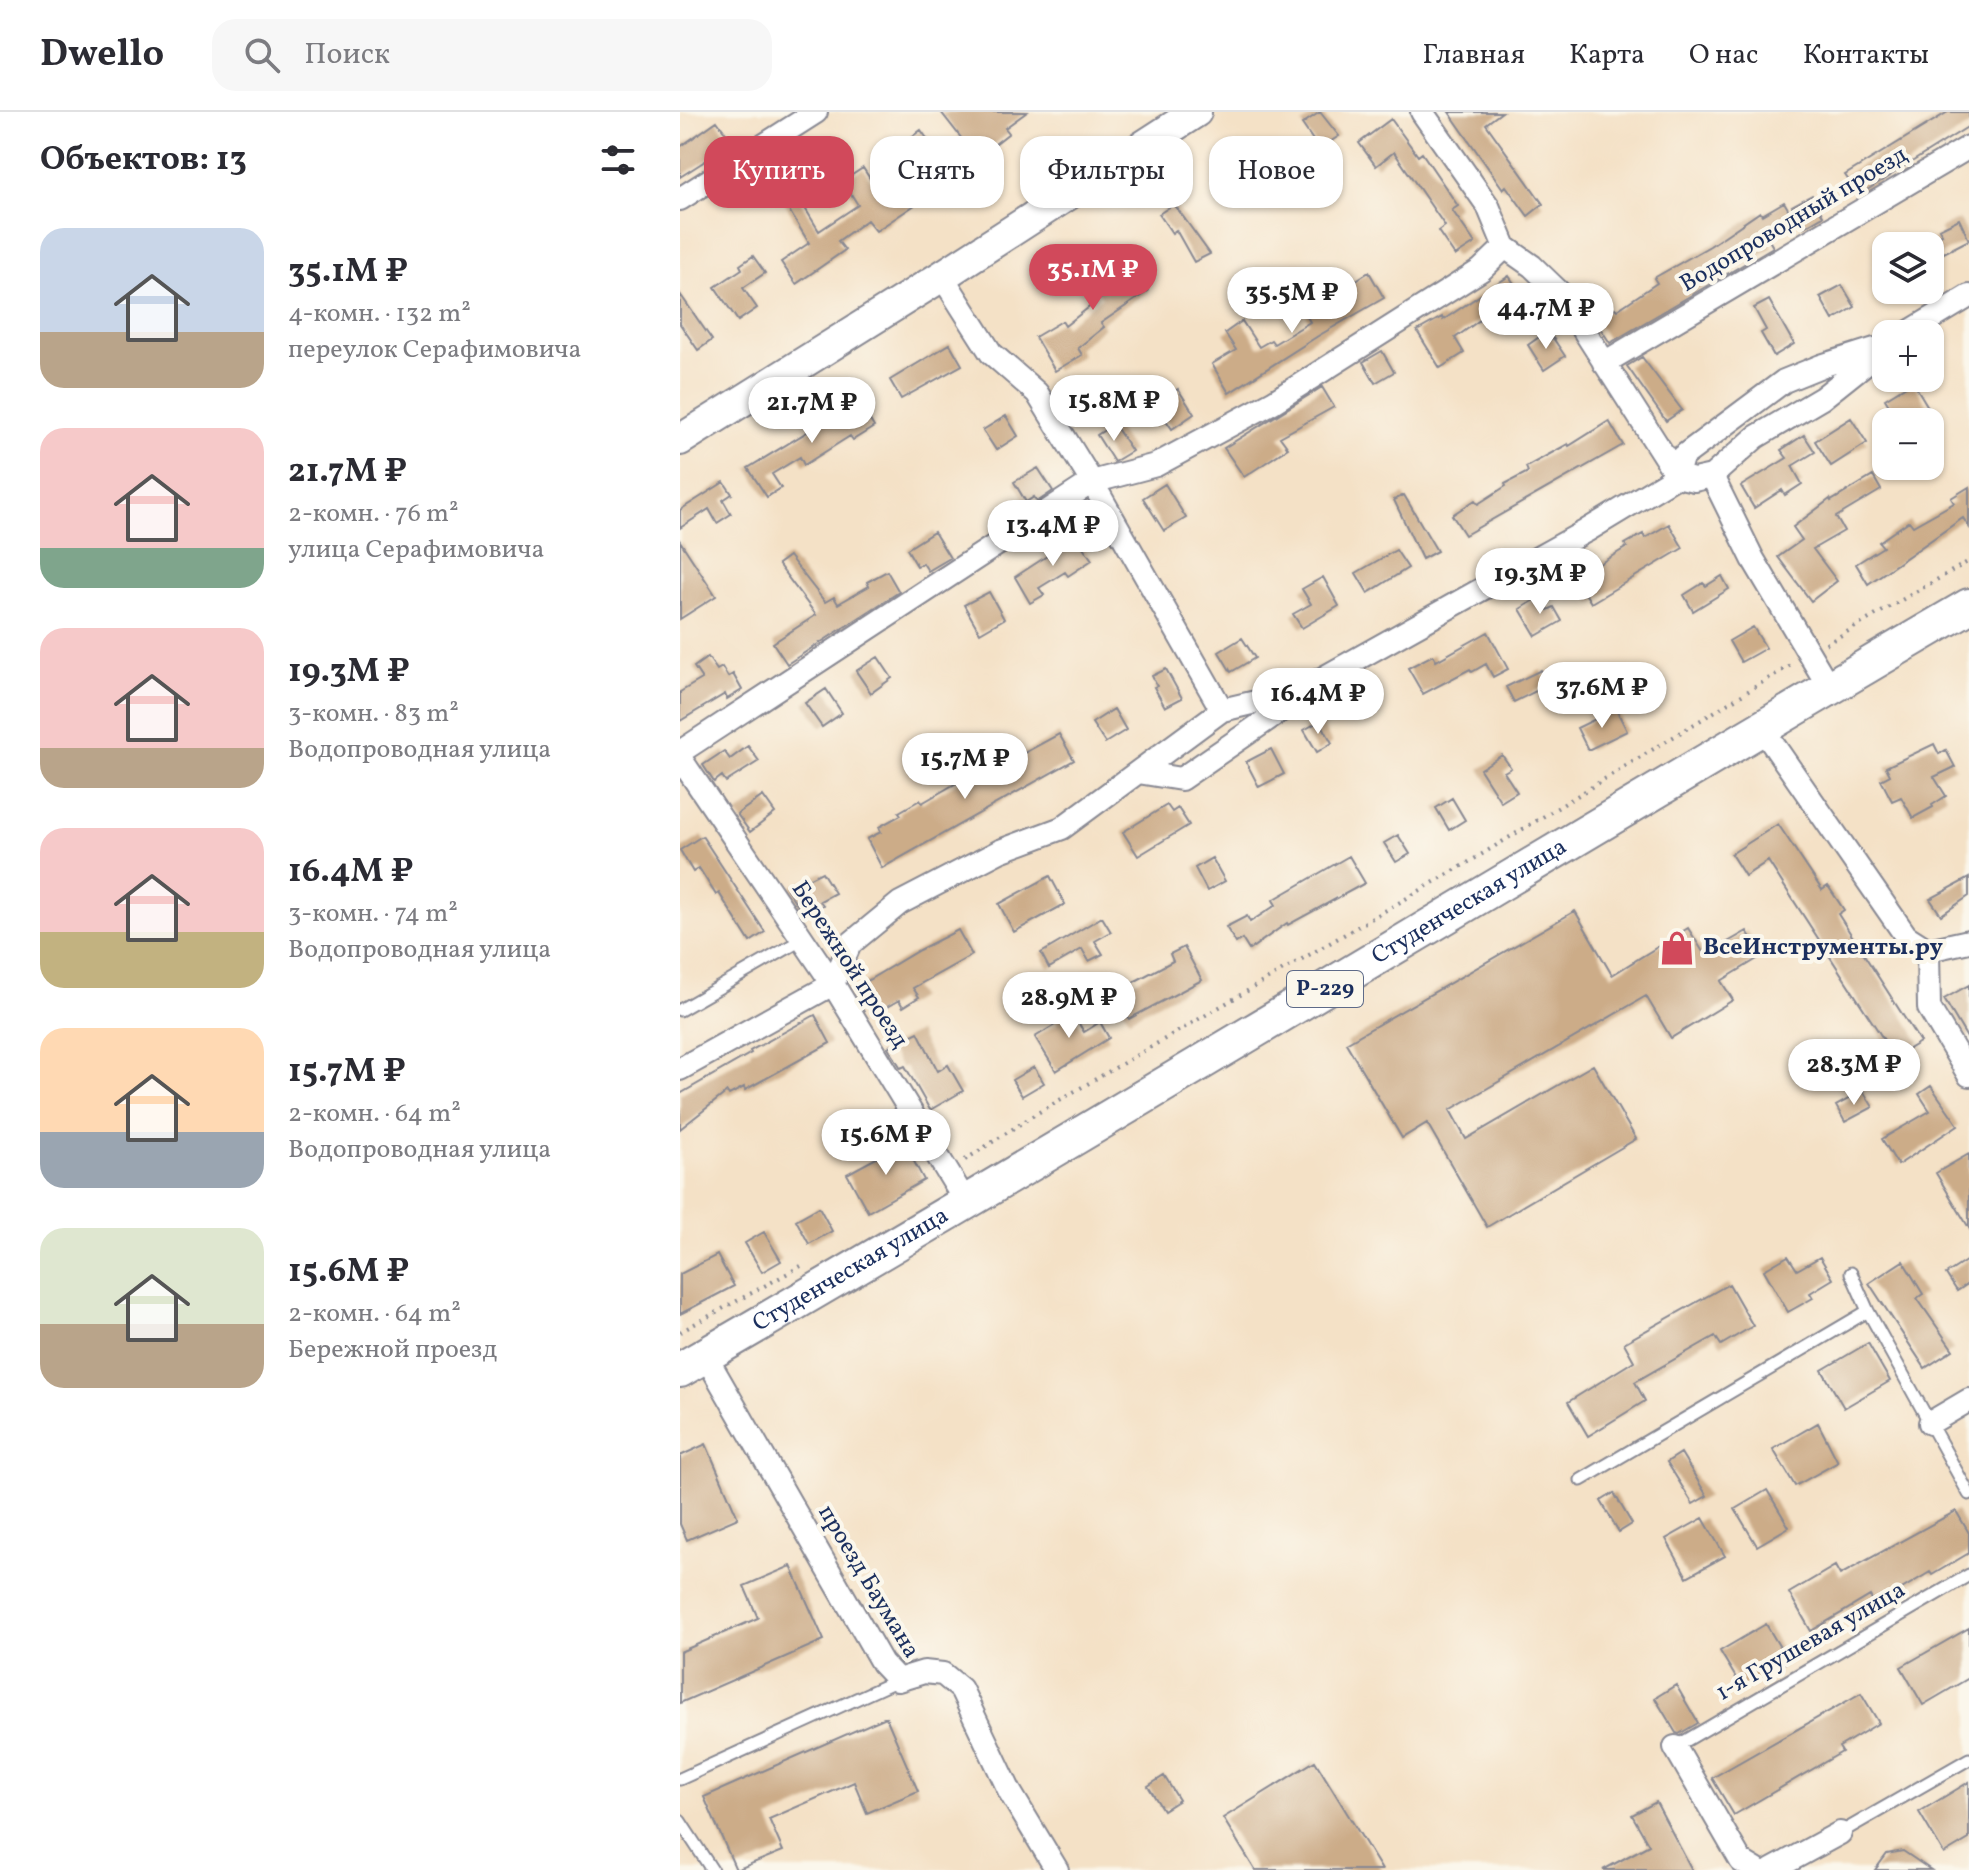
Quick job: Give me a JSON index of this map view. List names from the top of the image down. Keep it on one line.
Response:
{"streets":{"main road":["Студенческая улица","Р-229"],"street":["Водопроводный проезд","Бережной проезд","проезд Баумана"],"lane":["1-я Грушевая улица"]},"crossings":[["Студенческая улица","Бережной проезд"],["Студенческая улица","проезд Баумана"]],"places":{"shop":["ВсеИнструменты.ру"]},"page":{"header":"Dwello","search":"Поиск","nav":["Главная","Карта","О нас","Контакты"],"heading":"Объектов: 13","chip":["Купить","Снять","Фильтры","Новое"],"list":[{"name":"35.1M ₽","note":"4-комн. · 132 m² · переулок Серафимовича"},{"name":"21.7M ₽","note":"2-комн. · 76 m² · улица Серафимовича"},{"name":"19.3M ₽","note":"3-комн. · 83 m² · Водопроводная улица"},{"name":"16.4M ₽","note":"3-комн. · 74 m² · Водопроводная улица"},{"name":"15.7M ₽","note":"2-комн. · 64 m² · Водопроводная улица"},{"name":"15.6M ₽","note":"2-комн. · 64 m² · Бережной проезд"}],"map_buttons":["+","−"],"price":["35.1M ₽","35.5M ₽","44.7M ₽","15.8M ₽","21.7M ₽","13.4M ₽","19.3M ₽","37.6M ₽","16.4M ₽","15.7M ₽","28.9M ₽","28.3M ₽","15.6M ₽"]}}
